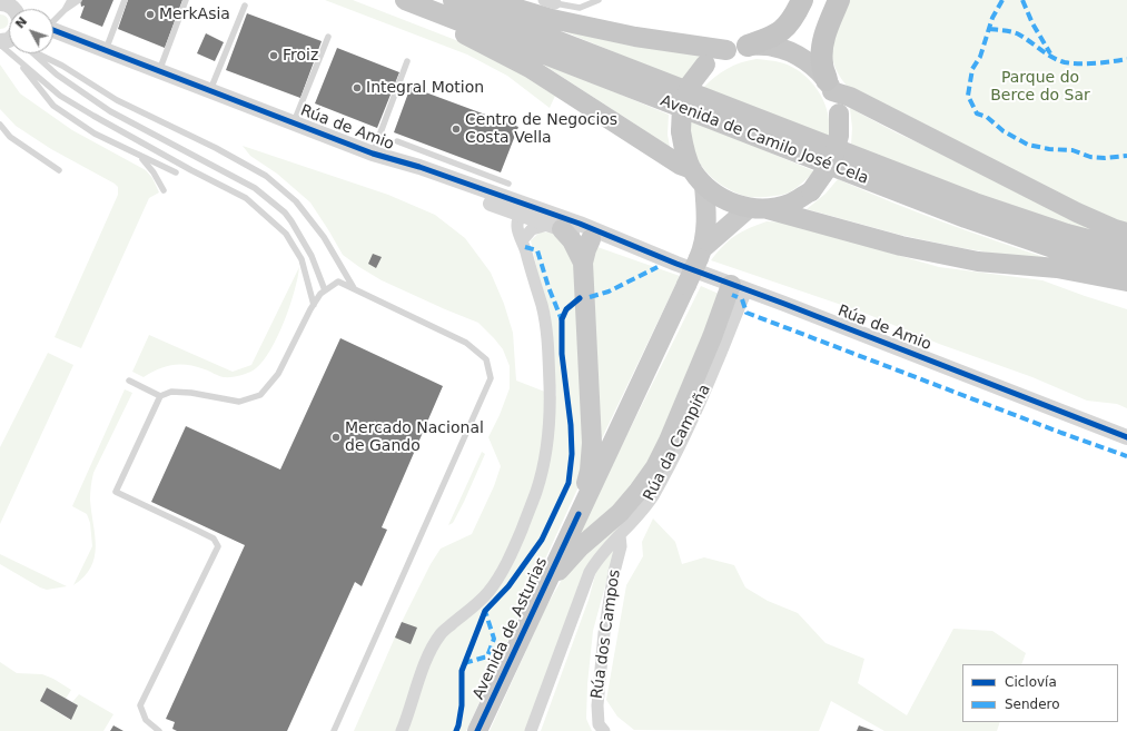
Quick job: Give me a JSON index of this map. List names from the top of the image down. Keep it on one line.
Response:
{"streets":{"highway":["Avenida de Camilo José Cela"],"main road":["Avenida de Asturias"],"street":["Rúa de Amio","Rúa da Campiña","Rúa dos Campos"]},"crossings":[["Rúa de Amio","Rúa da Campiña"],["Rúa da Campiña","Rúa dos Campos"]],"parks":["Parque do Berce do Sar"],"places":["MerkAsia","Froiz","Integral Motion","Centro de Negocios Costa Vella","Mercado Nacional de Gando"],"legend":["Ciclovía","Sendero"],"north":"top left"}
